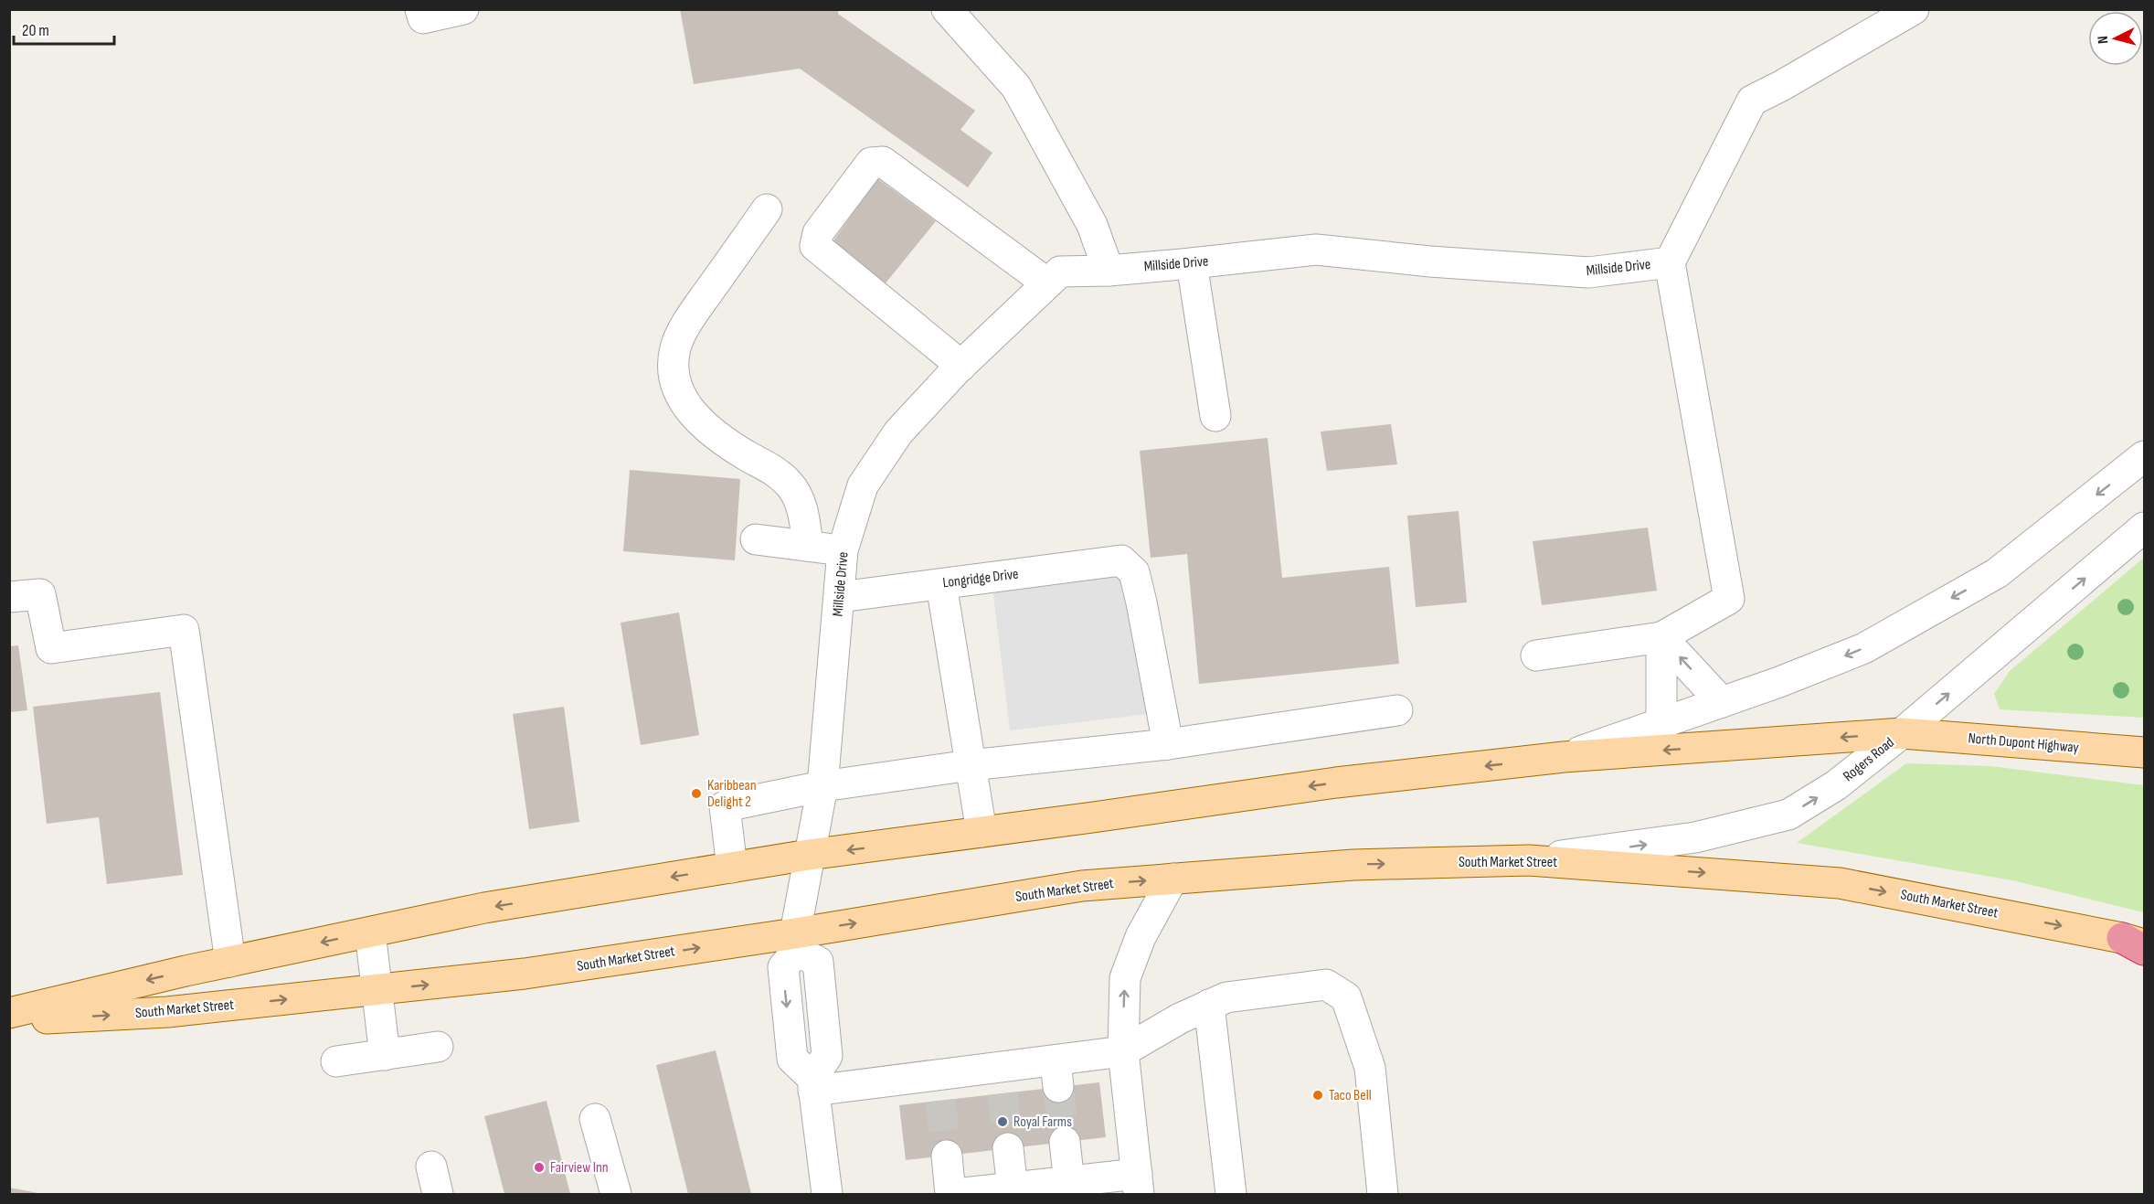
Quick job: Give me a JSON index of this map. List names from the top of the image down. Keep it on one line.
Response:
{"streets":{"main road":["North Dupont Highway","South Market Street"],"street":["Millside Drive","Longridge Drive","Rogers Road"]},"crossings":[["Millside Drive","Longridge Drive"],["Millside Drive","South Market Street"],["North Dupont Highway","Rogers Road"],["North Dupont Highway","South Market Street"],["Rogers Road","South Market Street"]],"places":["Karibbean Delight 2","Taco Bell","Royal Farms","Fairview Inn"],"scale_bar":"20 m","north":"left"}
